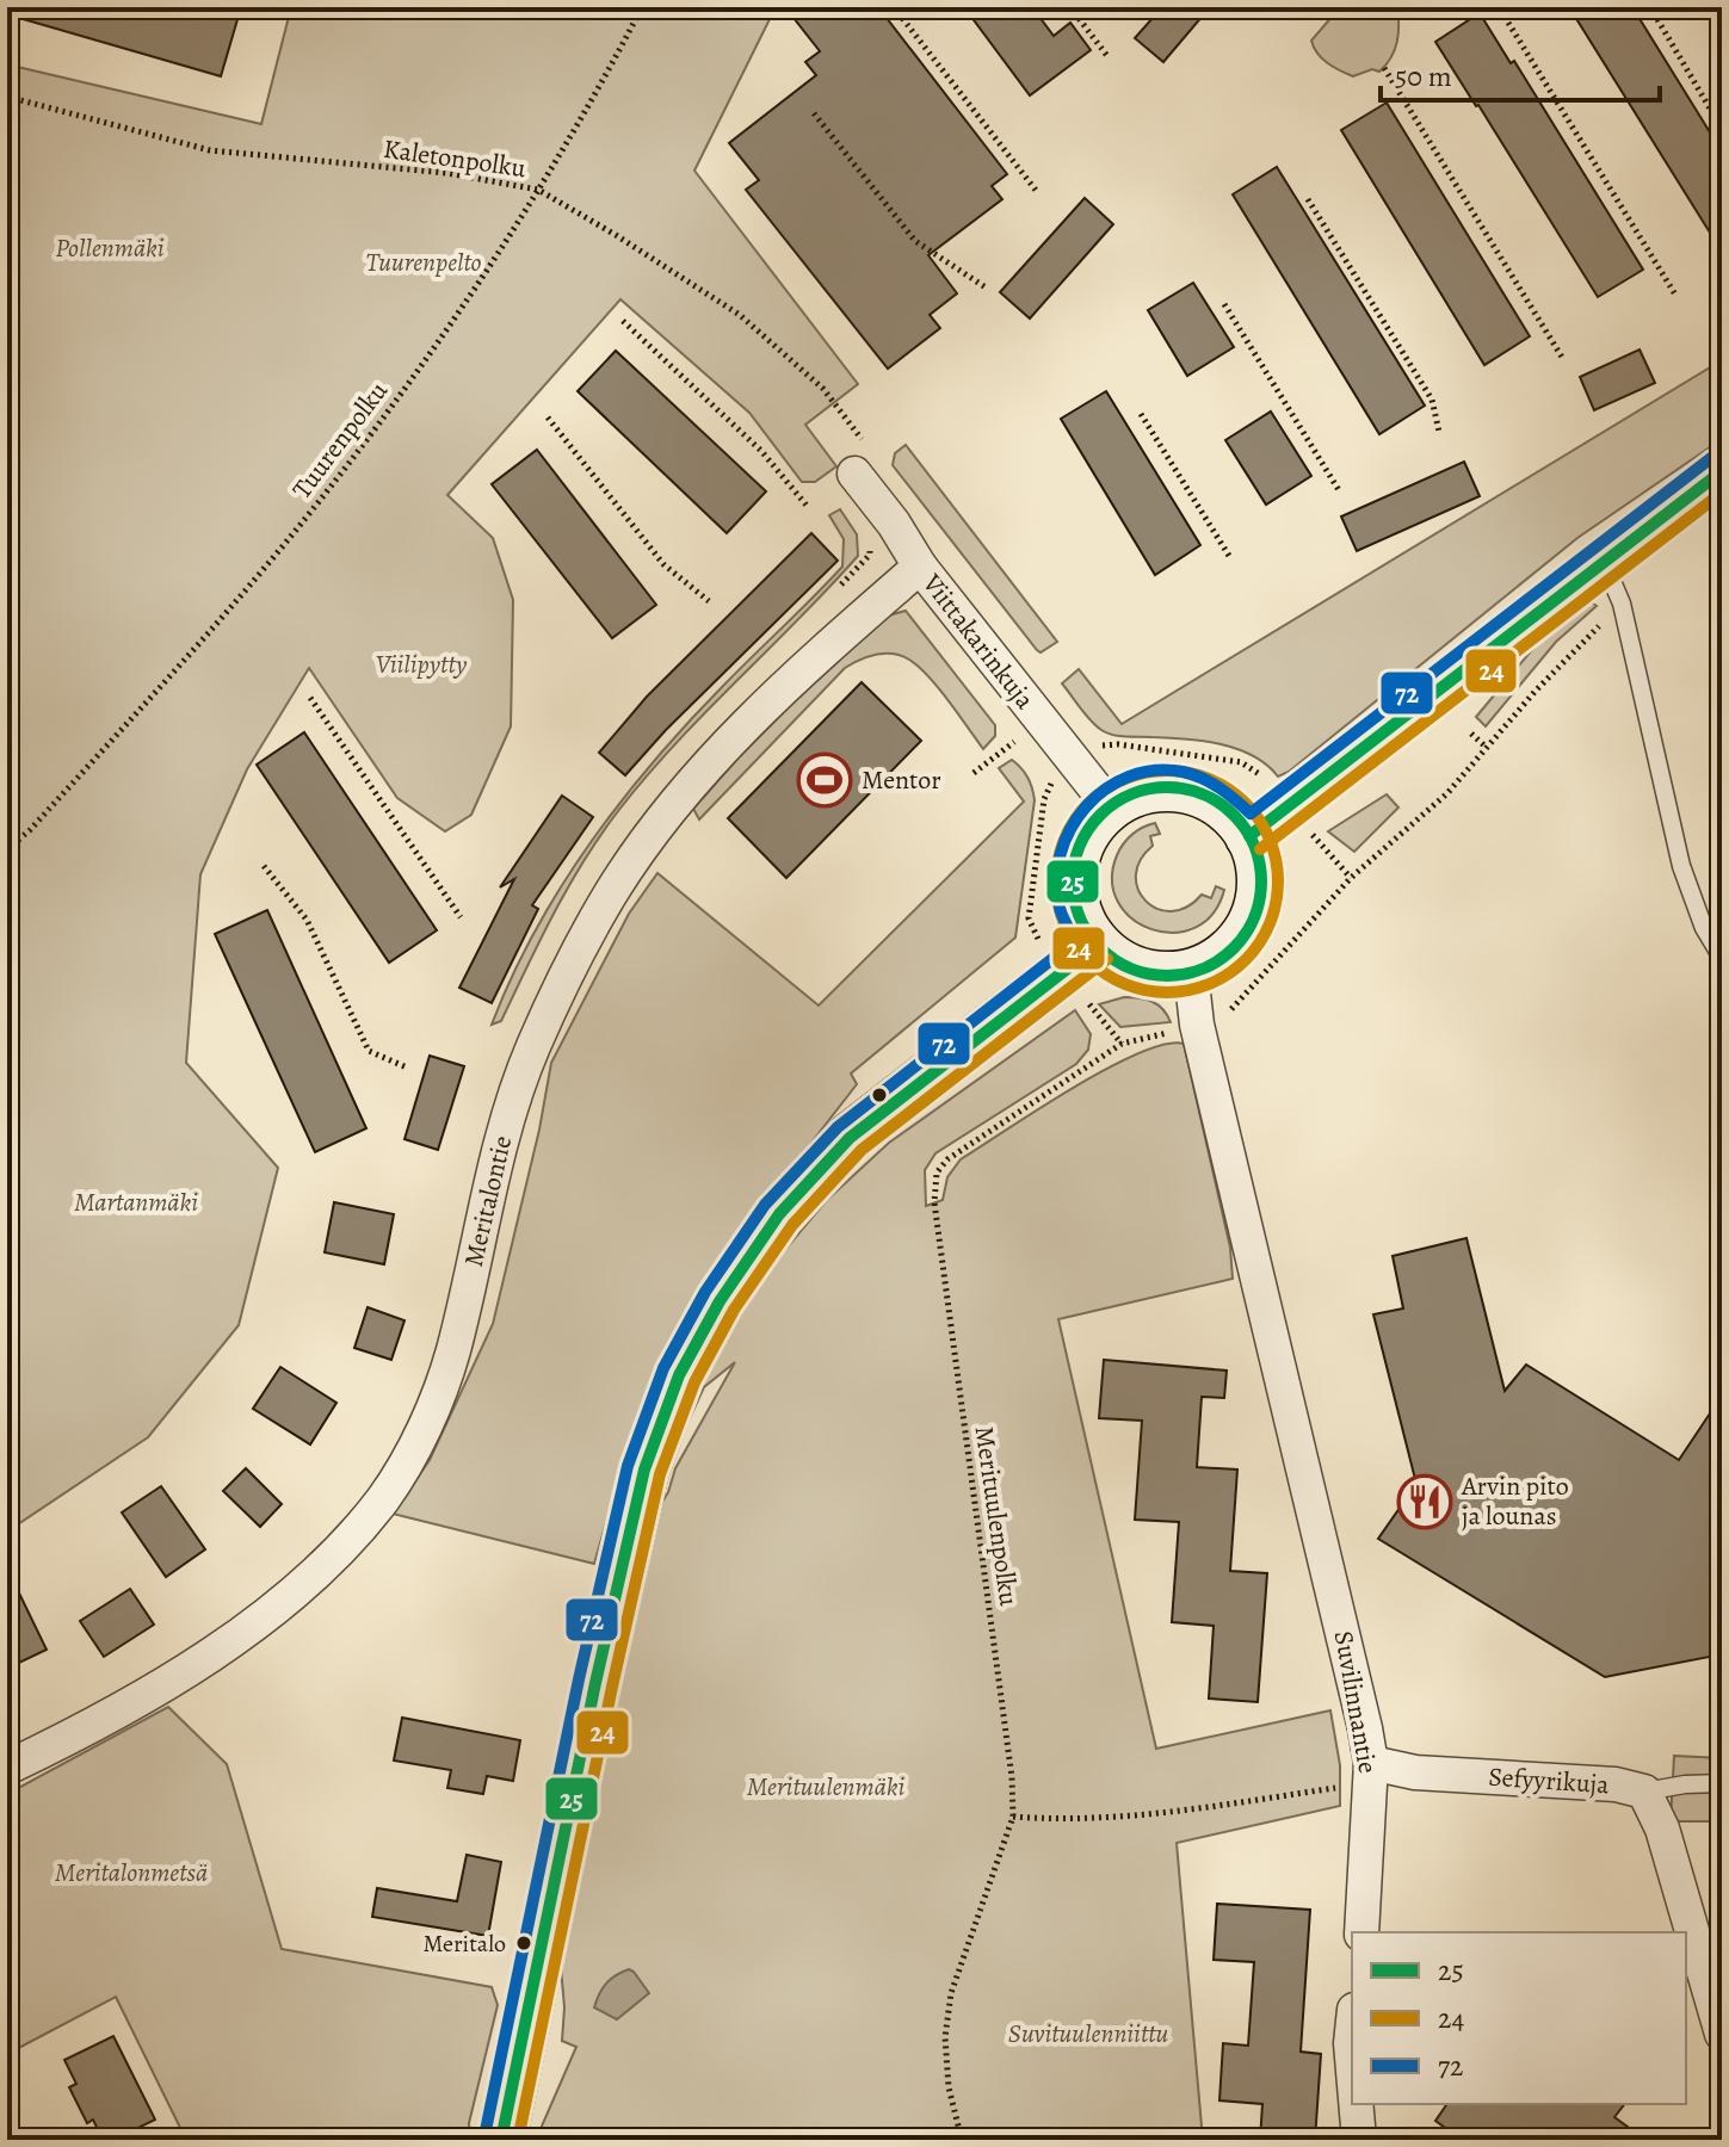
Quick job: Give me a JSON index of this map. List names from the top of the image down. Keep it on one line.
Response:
{"streets":{"street":["Viittakarinkuja","Meritalontie","Suvilinnantie","Sefyyrikuja"],"path":["Kaletonpolku","Tuurenpolku","Merituulenpolku"]},"crossings":[["Kaletonpolku","Tuurenpolku"],["Viittakarinkuja","Meritalontie"],["Viittakarinkuja","Suvilinnantie"],["Suvilinnantie","Sefyyrikuja"]],"parks":["Pollenmäki","Tuurenpelto","Viilipytty","Martanmäki","Merituulenmäki","Meritalonmetsä","Suvituulenniittu"],"places":{"sports":["Mentor"],"restaurant":["Arvin pito ja lounas"],"other":["Meritalo"]},"lines":["transit line 72","transit line 25","transit line 24"],"legend":["25","24","72"],"scale_bar":"50 m"}
